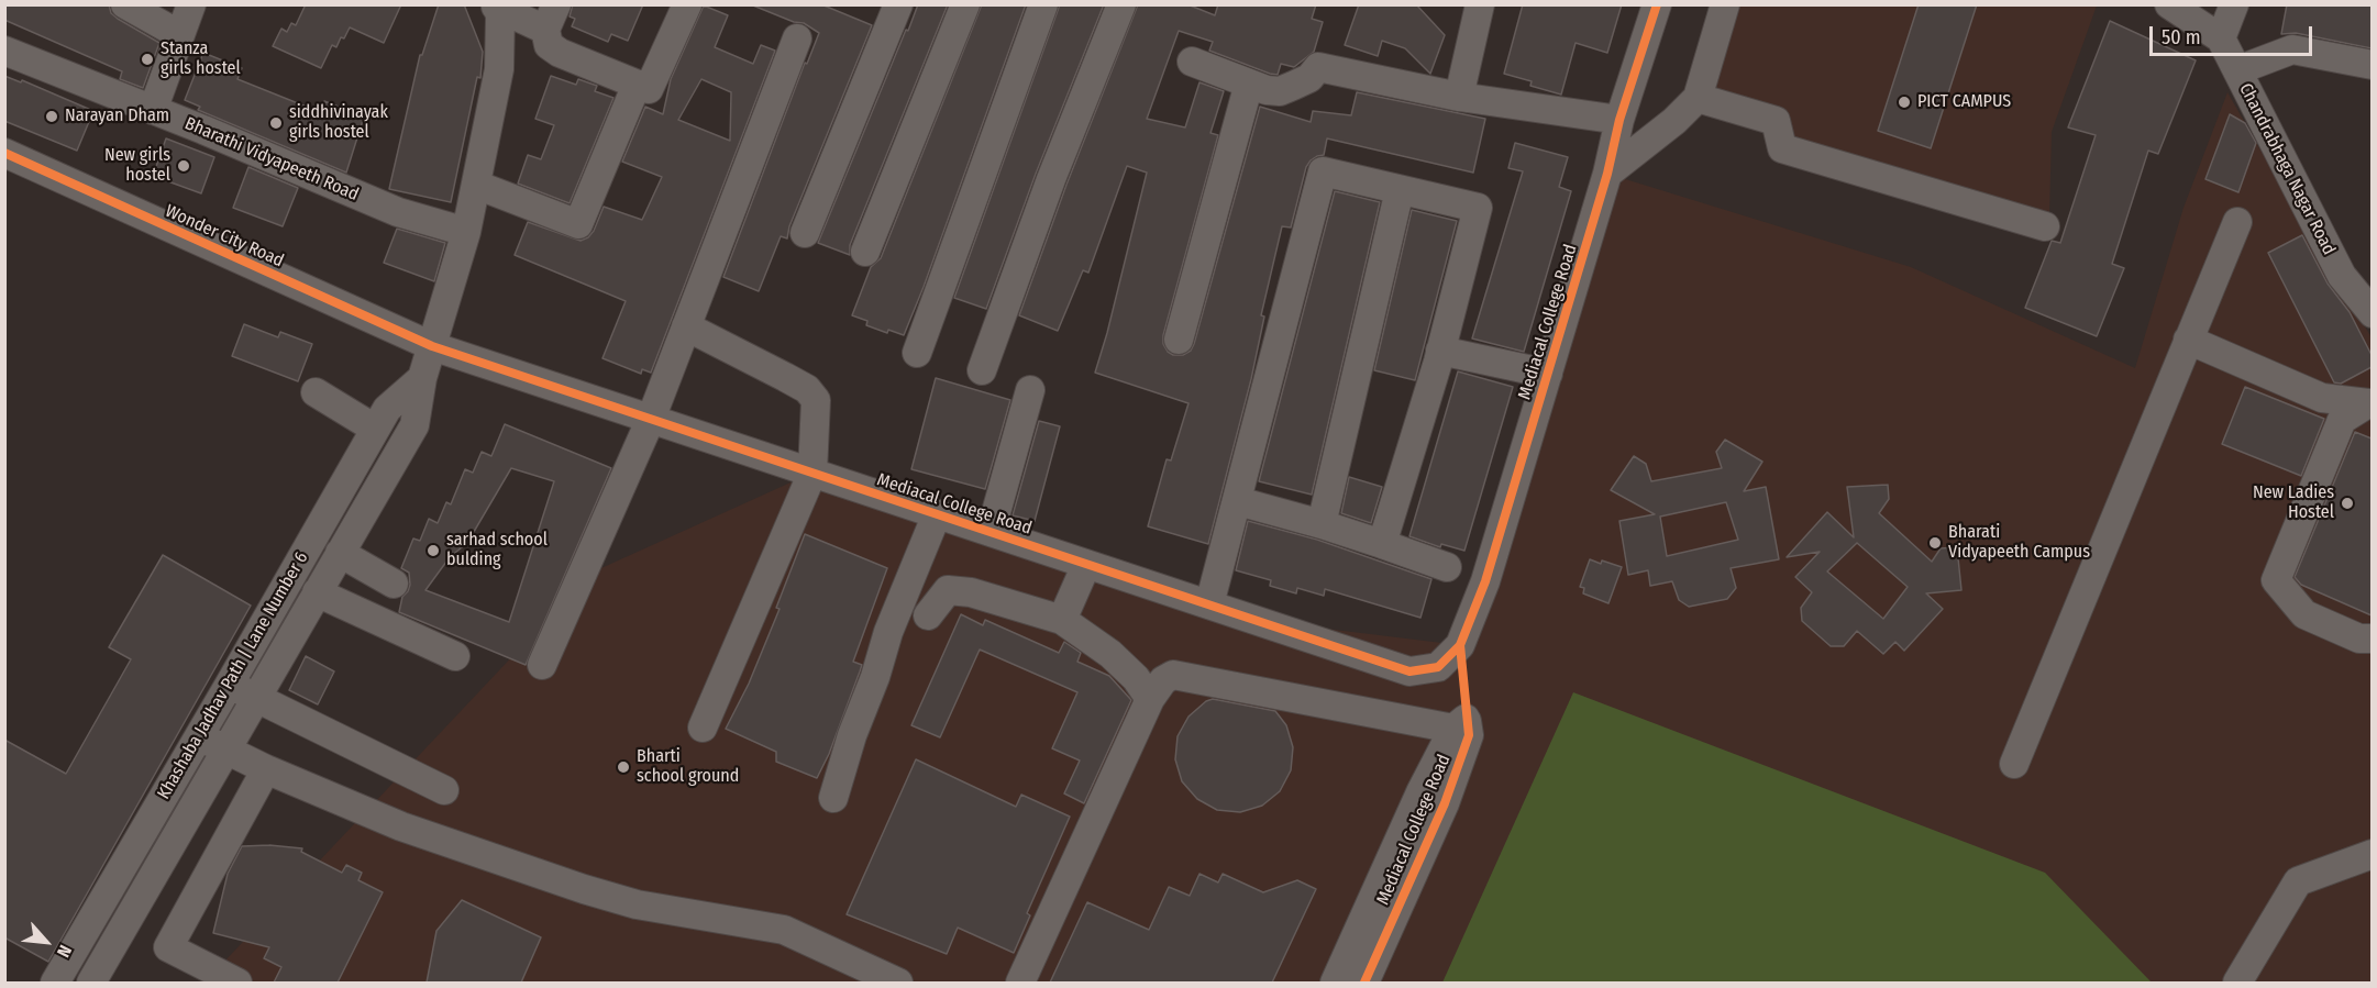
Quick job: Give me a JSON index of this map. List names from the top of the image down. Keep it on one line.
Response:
{"streets":{"street":["Bharathi Vidyapeeth Road","Chandrabhaga Nagar Road","Wonder City Road","Mediacal College Road","Khashaba Jadhav Path | Lane Number 6"]},"crossings":[["Bharathi Vidyapeeth Road","Khashaba Jadhav Path | Lane Number 6"],["Wonder City Road","Mediacal College Road"],["Wonder City Road","Khashaba Jadhav Path | Lane Number 6"],["Mediacal College Road","Khashaba Jadhav Path | Lane Number 6"]],"places":["Stanza girls hostel","PICT CAMPUS","Narayan Dham","siddhivinayak girls hostel","New girls hostel","New Ladies Hostel","Bharati Vidyapeeth Campus","sarhad school bulding","Bharti school ground"],"scale_bar":"50 m","north":"bottom right"}
